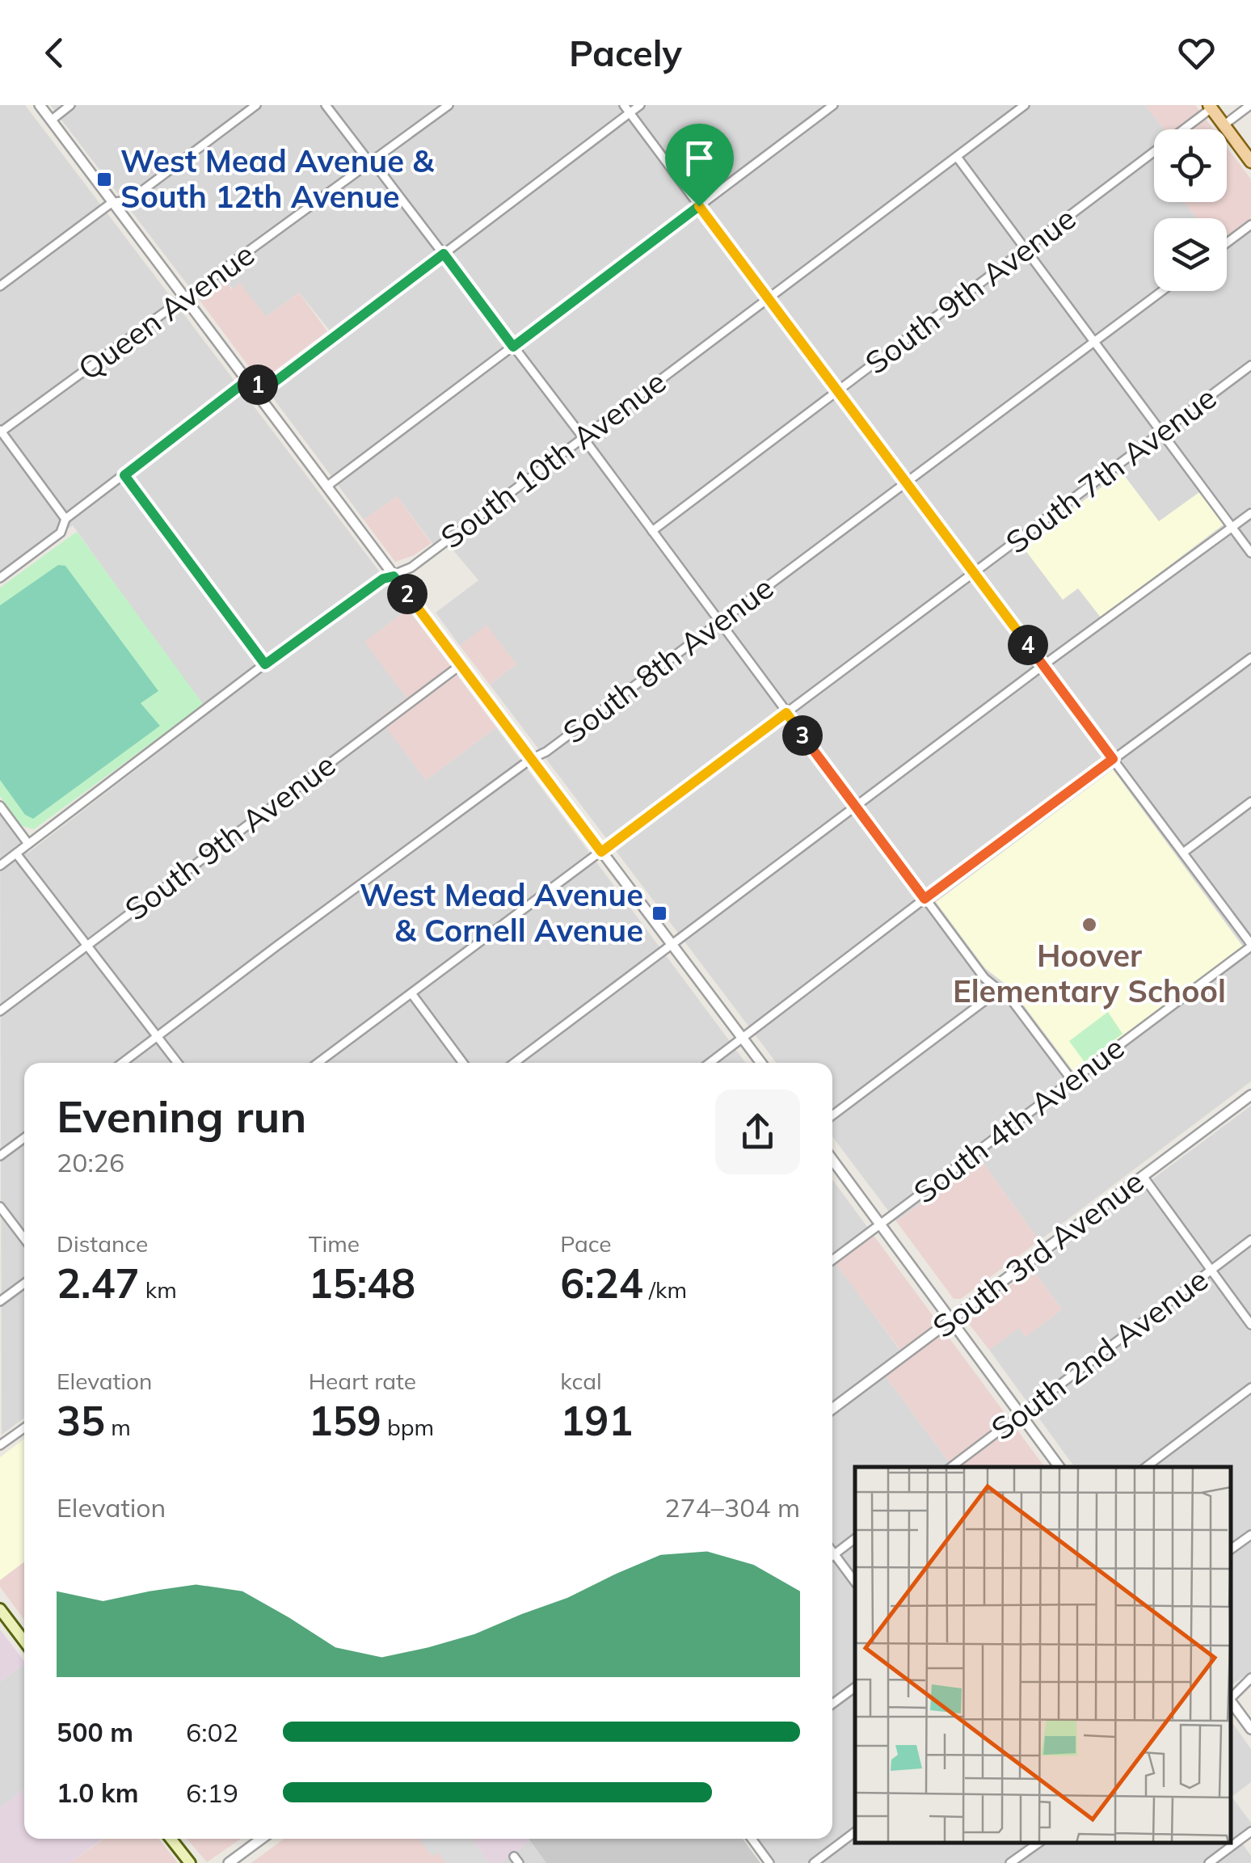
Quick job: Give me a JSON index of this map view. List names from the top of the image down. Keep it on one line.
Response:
{"streets":{"street":["South 9th Avenue","Queen Avenue","South 10th Avenue","South 7th Avenue","South 8th Avenue","South 4th Avenue","South 3rd Avenue","South 2nd Avenue"]},"places":{"transit":["West Mead Avenue & South 12th Avenue","West Mead Avenue & Cornell Avenue"],"other":["Hoover Elementary School"]},"page":{"header":"Pacely","pins":["1","2","4","3"],"heading":["Evening run","20:26"],"stats":[["Distance","2.47 km"],["Time","15:48"],["Pace","6:24 /km"],["Elevation","35 m"],["Heart rate","159 bpm"],["kcal","191"]],"chart":["Elevation","274–304 m"],"list":[{"name":"500 m","note":"6:02"},{"name":"1.0 km","note":"6:19"}]}}
